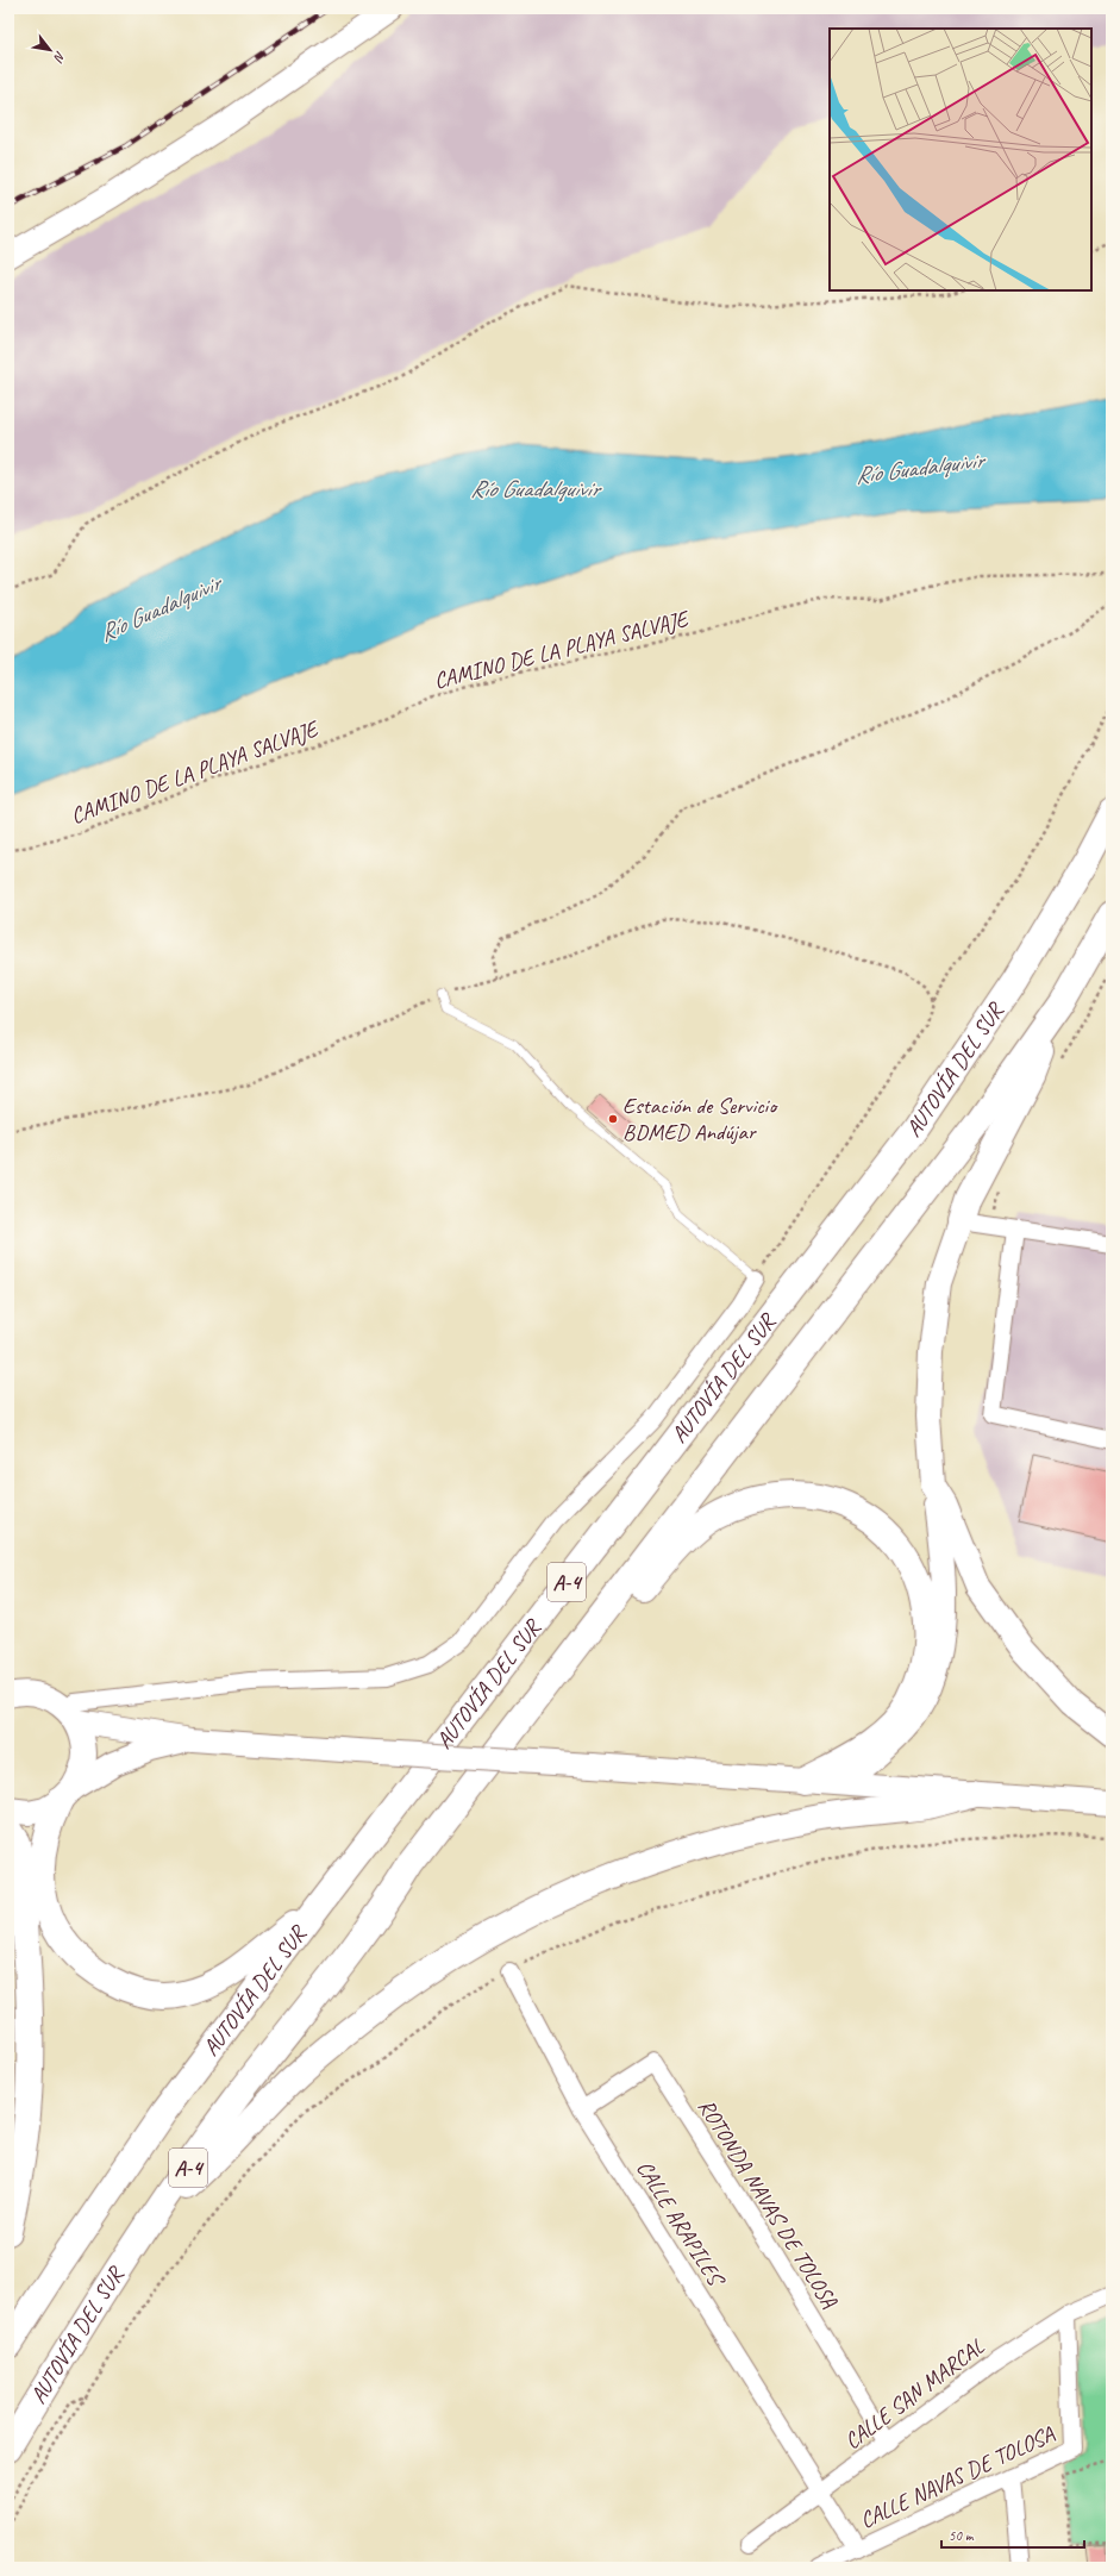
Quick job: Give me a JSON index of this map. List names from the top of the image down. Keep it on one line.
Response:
{"streets":{"highway":["AUTOVÍA DEL SUR","A-4"],"street":["ROTONDA NAVAS DE TOLOSA","CALLE ARAPILES","CALLE SAN MARCAL","CALLE NAVAS DE TOLOSA"],"path":["CAMINO DE LA PLAYA SALVAJE"]},"crossings":[["ROTONDA NAVAS DE TOLOSA","CALLE ARAPILES"],["ROTONDA NAVAS DE TOLOSA","CALLE SAN MARCAL"],["CALLE ARAPILES","CALLE SAN MARCAL"],["CALLE ARAPILES","CALLE NAVAS DE TOLOSA"],["CALLE SAN MARCAL","CALLE NAVAS DE TOLOSA"]],"water":["Río Guadalquivir"],"places":["Estación de Servicio BDMED Andújar"],"scale_bar":"50 m","north":"bottom right"}
